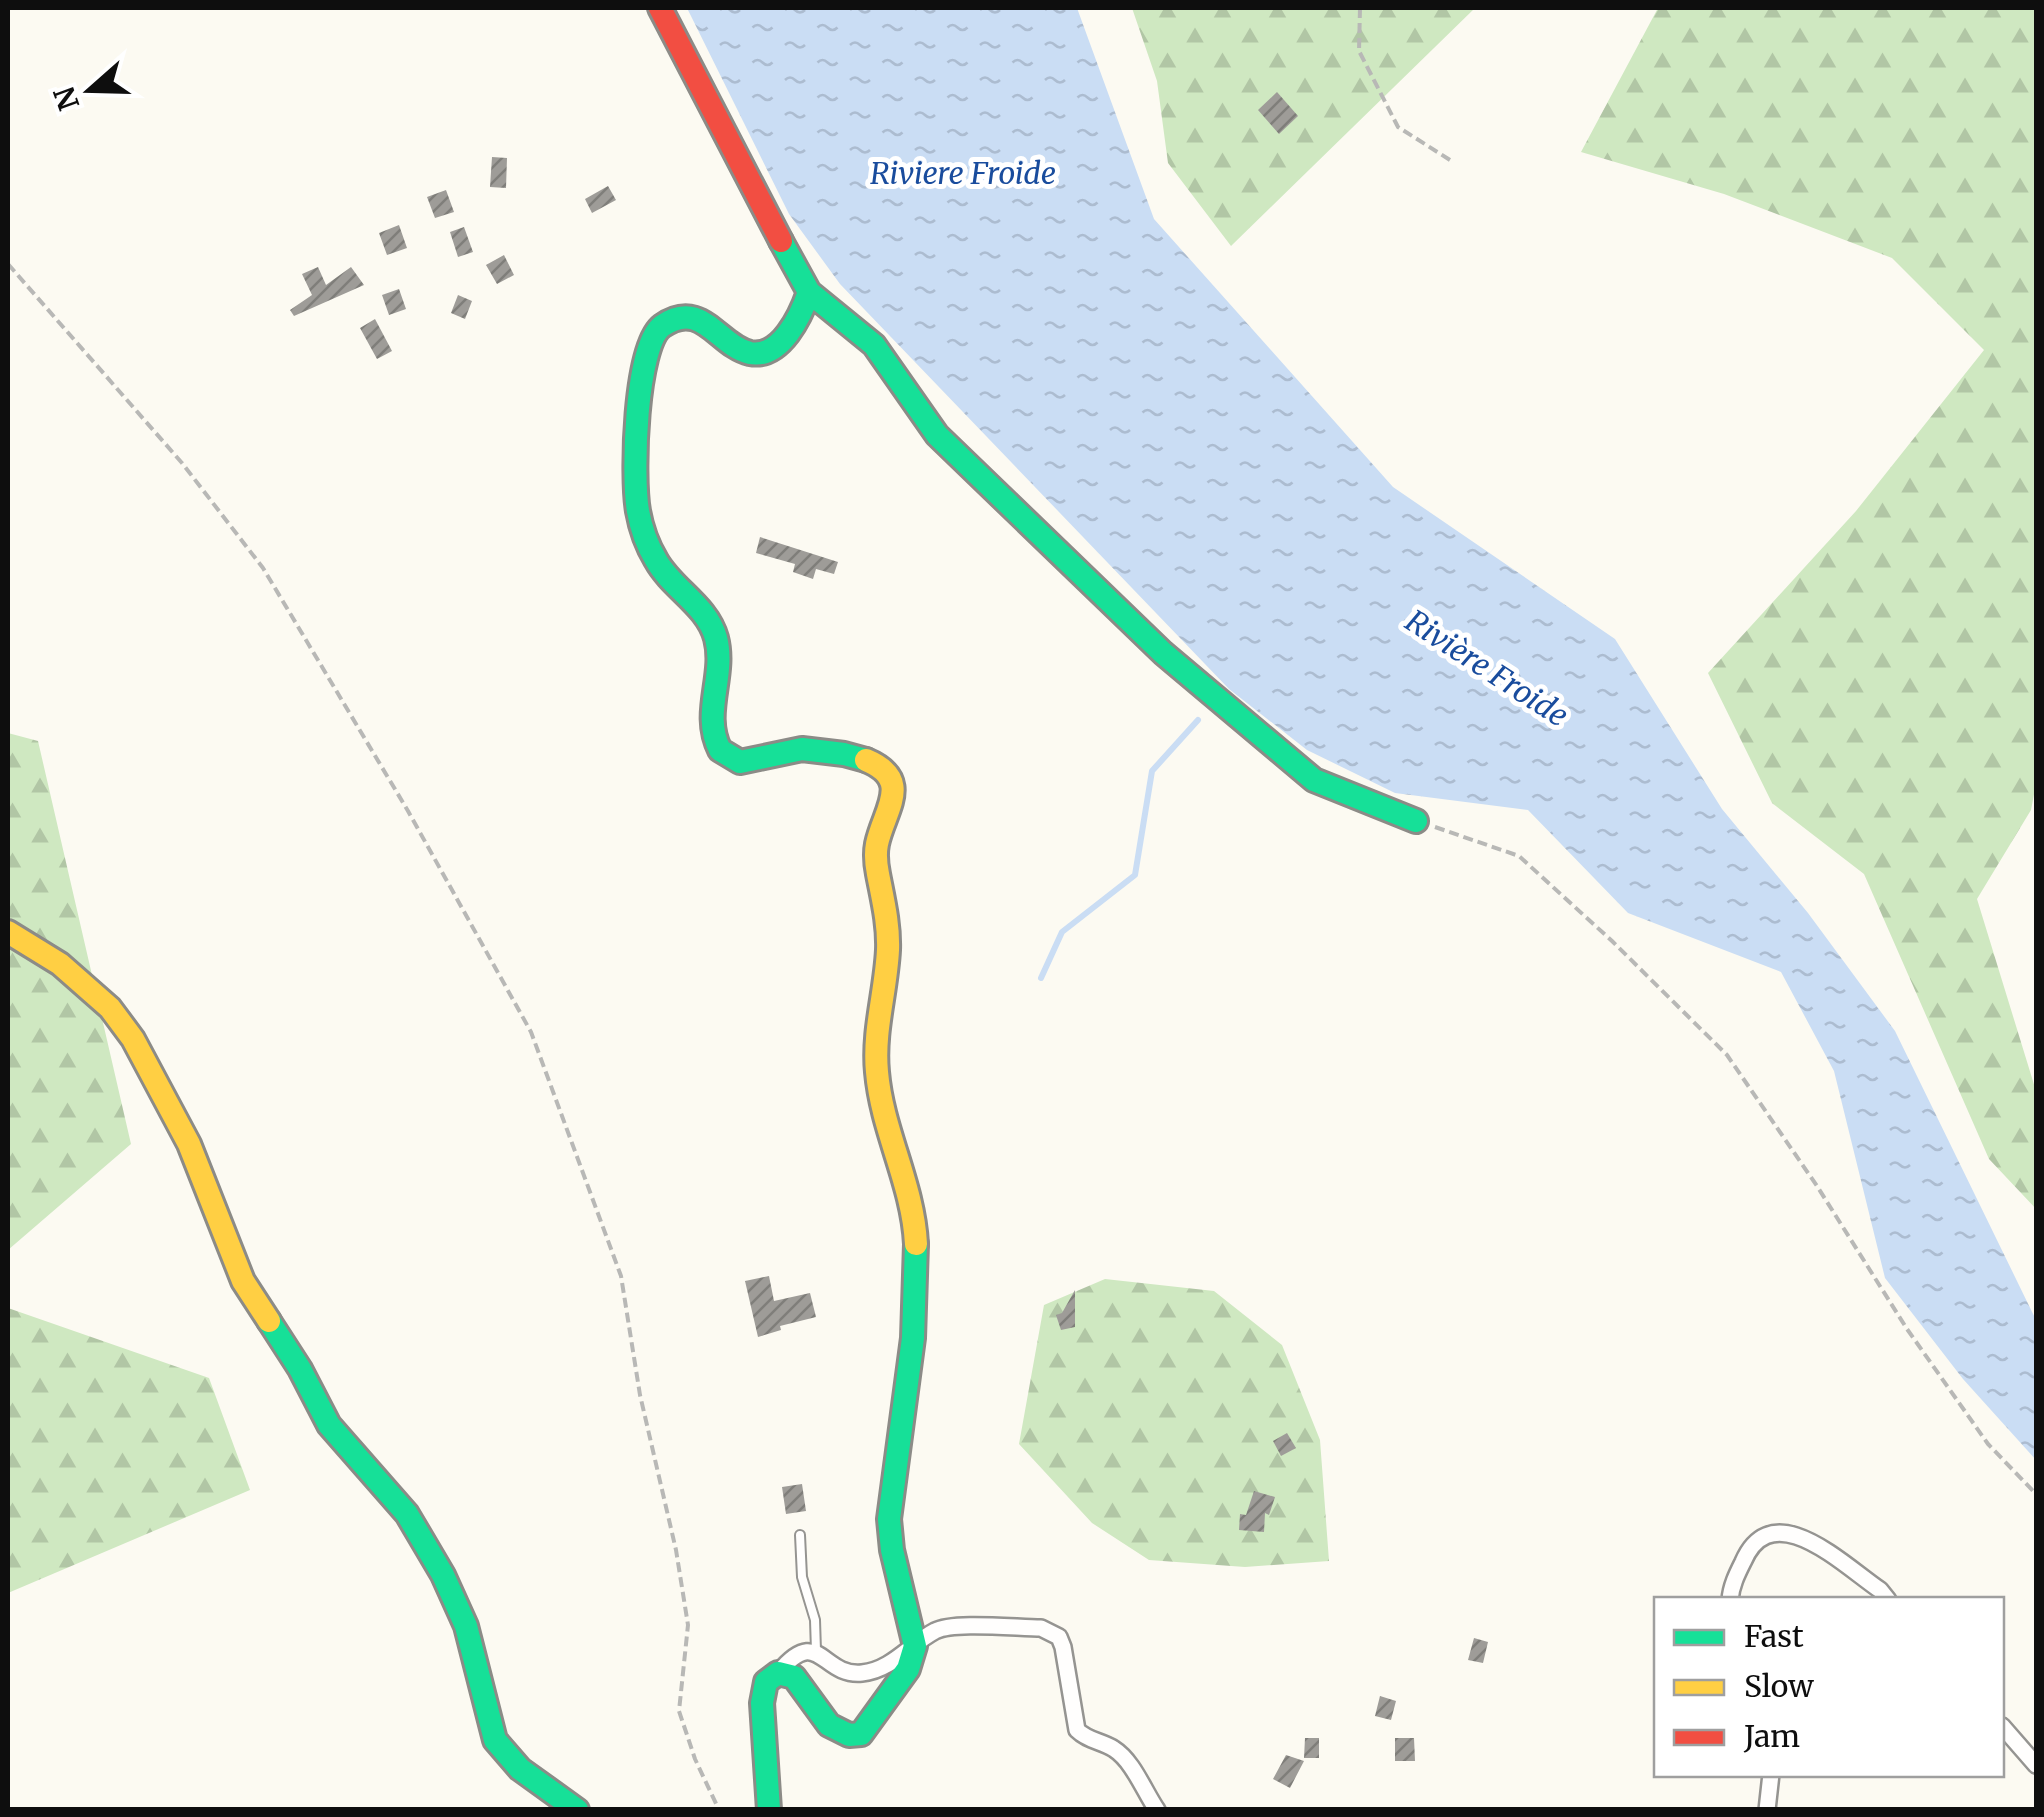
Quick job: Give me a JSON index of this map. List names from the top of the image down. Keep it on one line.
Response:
{"water":["Riviere Froide","Rivière Froide"],"legend":["Fast","Slow","Jam"],"north":"left"}
